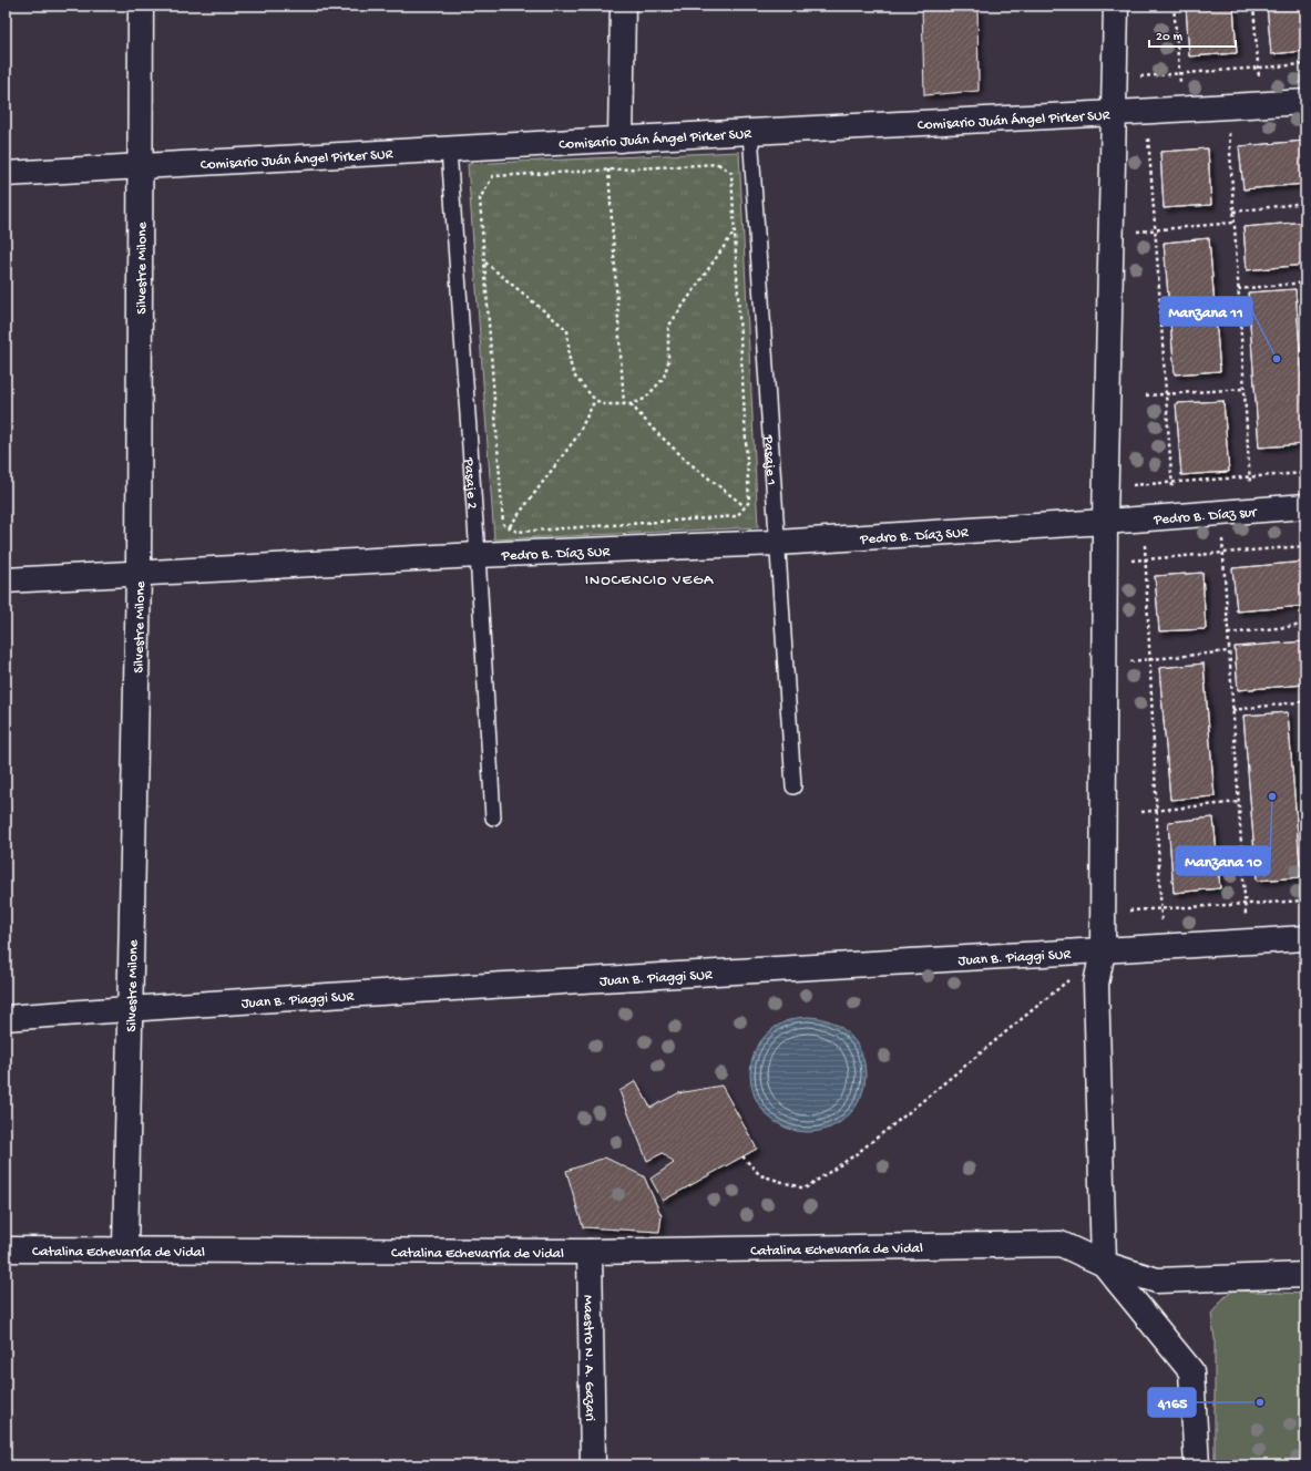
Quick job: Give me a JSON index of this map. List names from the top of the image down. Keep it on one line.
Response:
{"streets":{"street":["Comisario Juán Ángel Pirker SUR","Silvestre Milone","Pedro B. Díaz sur","Pedro B. Díaz SUR","Juan B. Piaggi SUR","Catalina Echevarría de Vidal","Maestro N. A. Gazari"],"lane":["Pasaje 1","Pasaje 2"]},"crossings":[["Comisario Juán Ángel Pirker SUR","Silvestre Milone"],["Comisario Juán Ángel Pirker SUR","Pasaje 1"],["Comisario Juán Ángel Pirker SUR","Pasaje 2"],["Silvestre Milone","Pedro B. Díaz SUR"],["Silvestre Milone","Juan B. Piaggi SUR"],["Silvestre Milone","Catalina Echevarría de Vidal"],["Pasaje 1","Pedro B. Díaz SUR"],["Pasaje 2","Pedro B. Díaz SUR"],["Pedro B. Díaz sur","Pedro B. Díaz SUR"],["Catalina Echevarría de Vidal","Maestro N. A. Gazari"]],"districts":["INOCENCIO VEGA"],"places":["Manzana 11","Manzana 10","4165"],"scale_bar":"20 m"}
